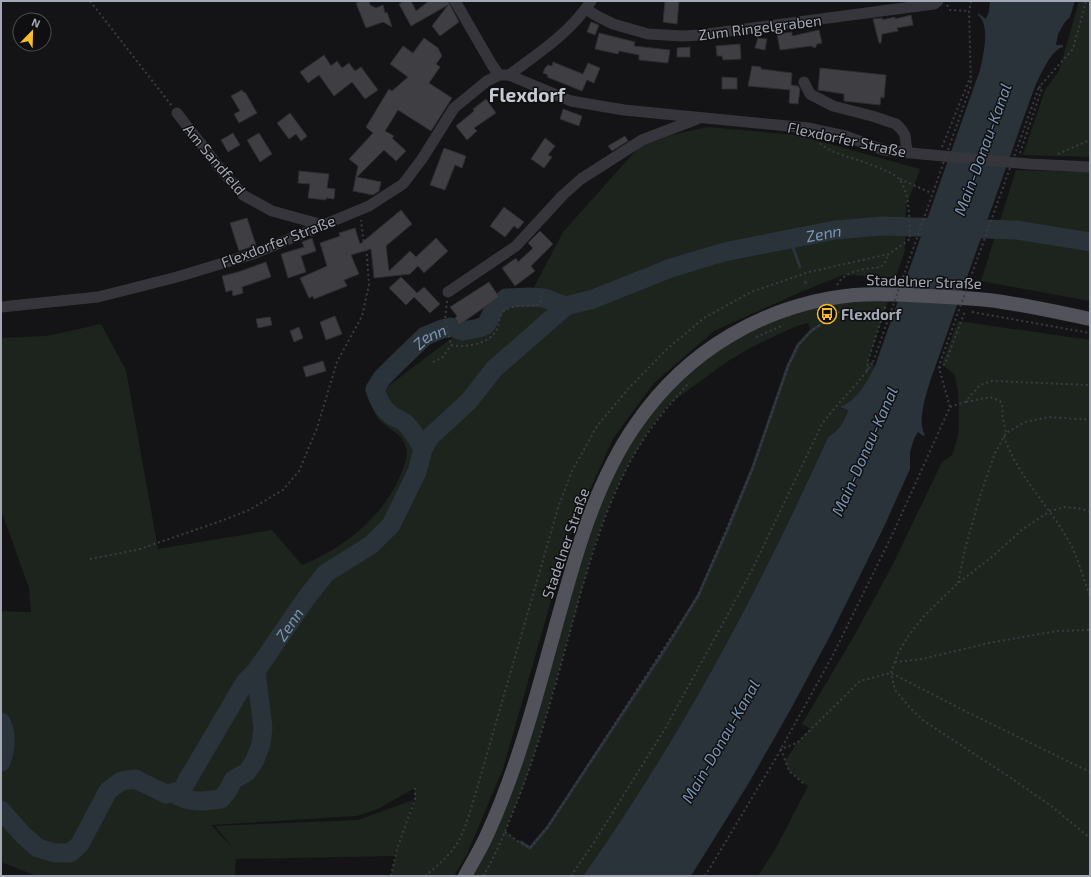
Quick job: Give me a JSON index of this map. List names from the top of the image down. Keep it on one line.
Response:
{"streets":{"main road":["Stadelner Straße"],"street":["Zum Ringelgraben","Flexdorfer Straße","Am Sandfeld"]},"crossings":[["Zum Ringelgraben","Flexdorfer Straße"],["Flexdorfer Straße","Am Sandfeld"]],"districts":["Flexdorf"],"water":["Main-Donau-Kanal","Zenn"],"places":{"bus stop":["Flexdorf"]},"north":"top right"}
